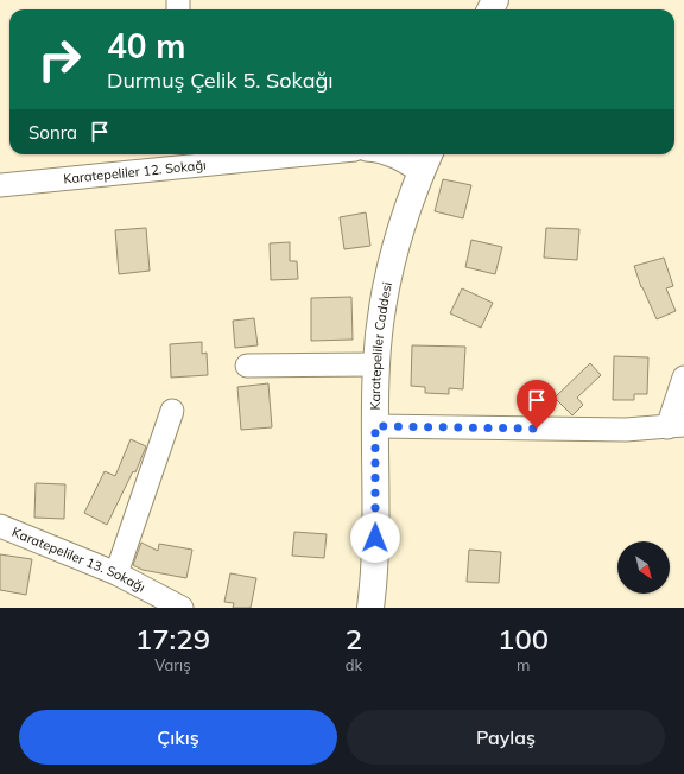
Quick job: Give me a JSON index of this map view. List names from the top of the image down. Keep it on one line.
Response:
{"streets":{"street":["Karatepeliler 12. Sokağı","Karatepeliler Caddesi","Karatepeliler 13. Sokağı"]},"north":"bottom right","page":{"turn":["40 m","Durmuş Çelik 5. Sokağı"],"then":"Sonra","eta":["17:29","Varış","2","dk","100","m"],"buttons":["Çıkış","Paylaş"]}}
